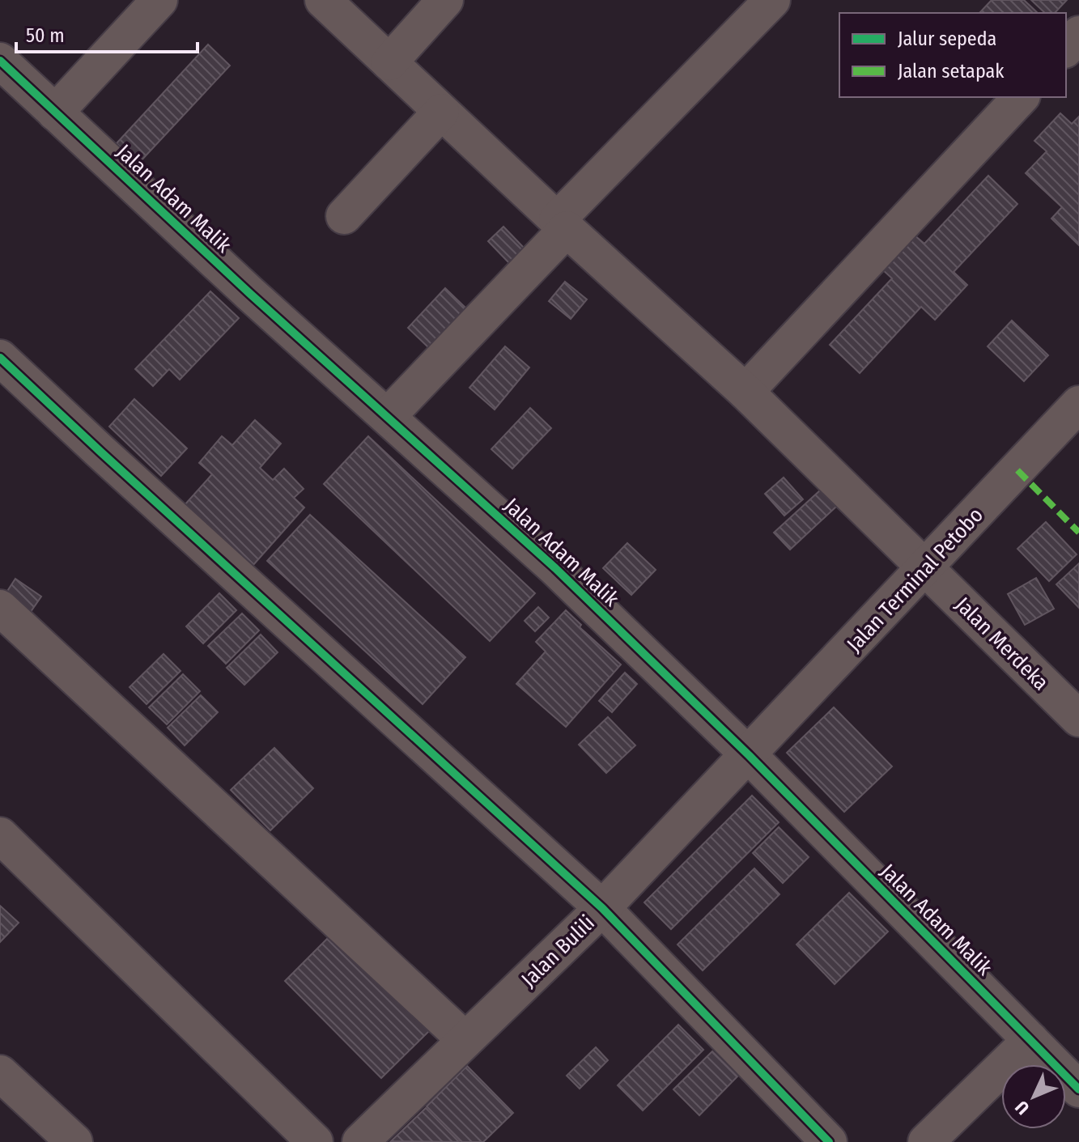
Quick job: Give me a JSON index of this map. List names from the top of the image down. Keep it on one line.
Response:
{"streets":{"street":["Jalan Adam Malik","Jalan Terminal Petobo","Jalan Merdeka","Jalan Bulili"]},"crossings":[["Jalan Adam Malik","Jalan Terminal Petobo"],["Jalan Adam Malik","Jalan Bulili"],["Jalan Terminal Petobo","Jalan Merdeka"],["Jalan Terminal Petobo","Jalan Bulili"]],"legend":["Jalur sepeda","Jalan setapak"],"scale_bar":"50 m","north":"bottom left"}
